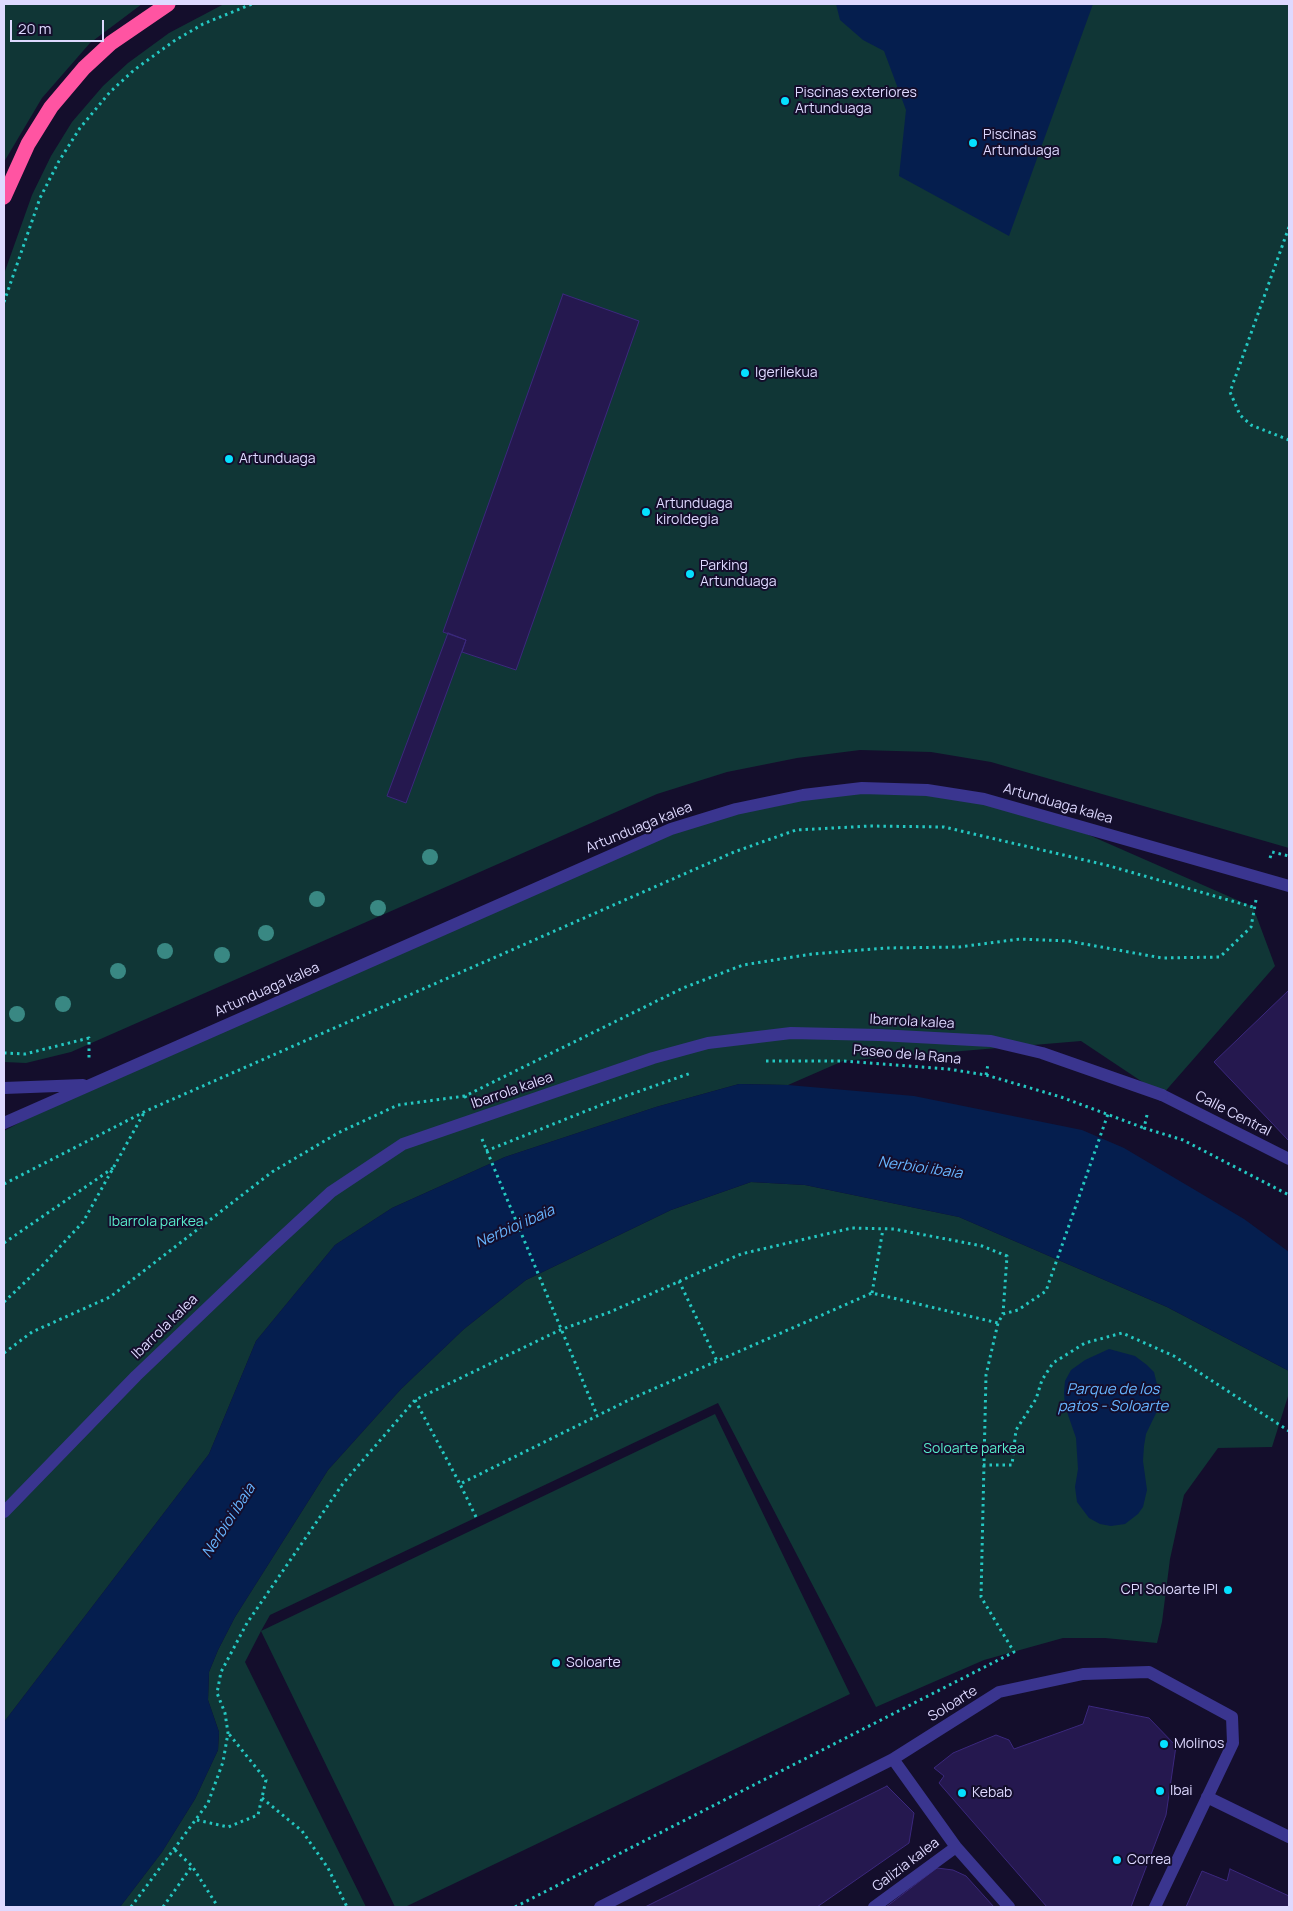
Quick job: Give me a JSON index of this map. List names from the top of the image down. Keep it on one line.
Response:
{"streets":{"street":["Artunduaga kalea","Ibarrola kalea","Calle Central","Soloarte","Galizia kalea"],"path":["Paseo de la Rana"]},"crossings":[["Ibarrola kalea","Calle Central"]],"water":["Nerbioi ibaia","Parque de los patos - Soloarte"],"parks":["Ibarrola parkea","Soloarte parkea"],"places":["Piscinas exteriores Artunduaga","Piscinas Artunduaga","Igerilekua","Artunduaga","Artunduaga kiroldegia","Parking Artunduaga","CPI Soloarte IPI","Soloarte","Molinos","Ibai","Kebab","Correa"],"scale_bar":"20 m"}
